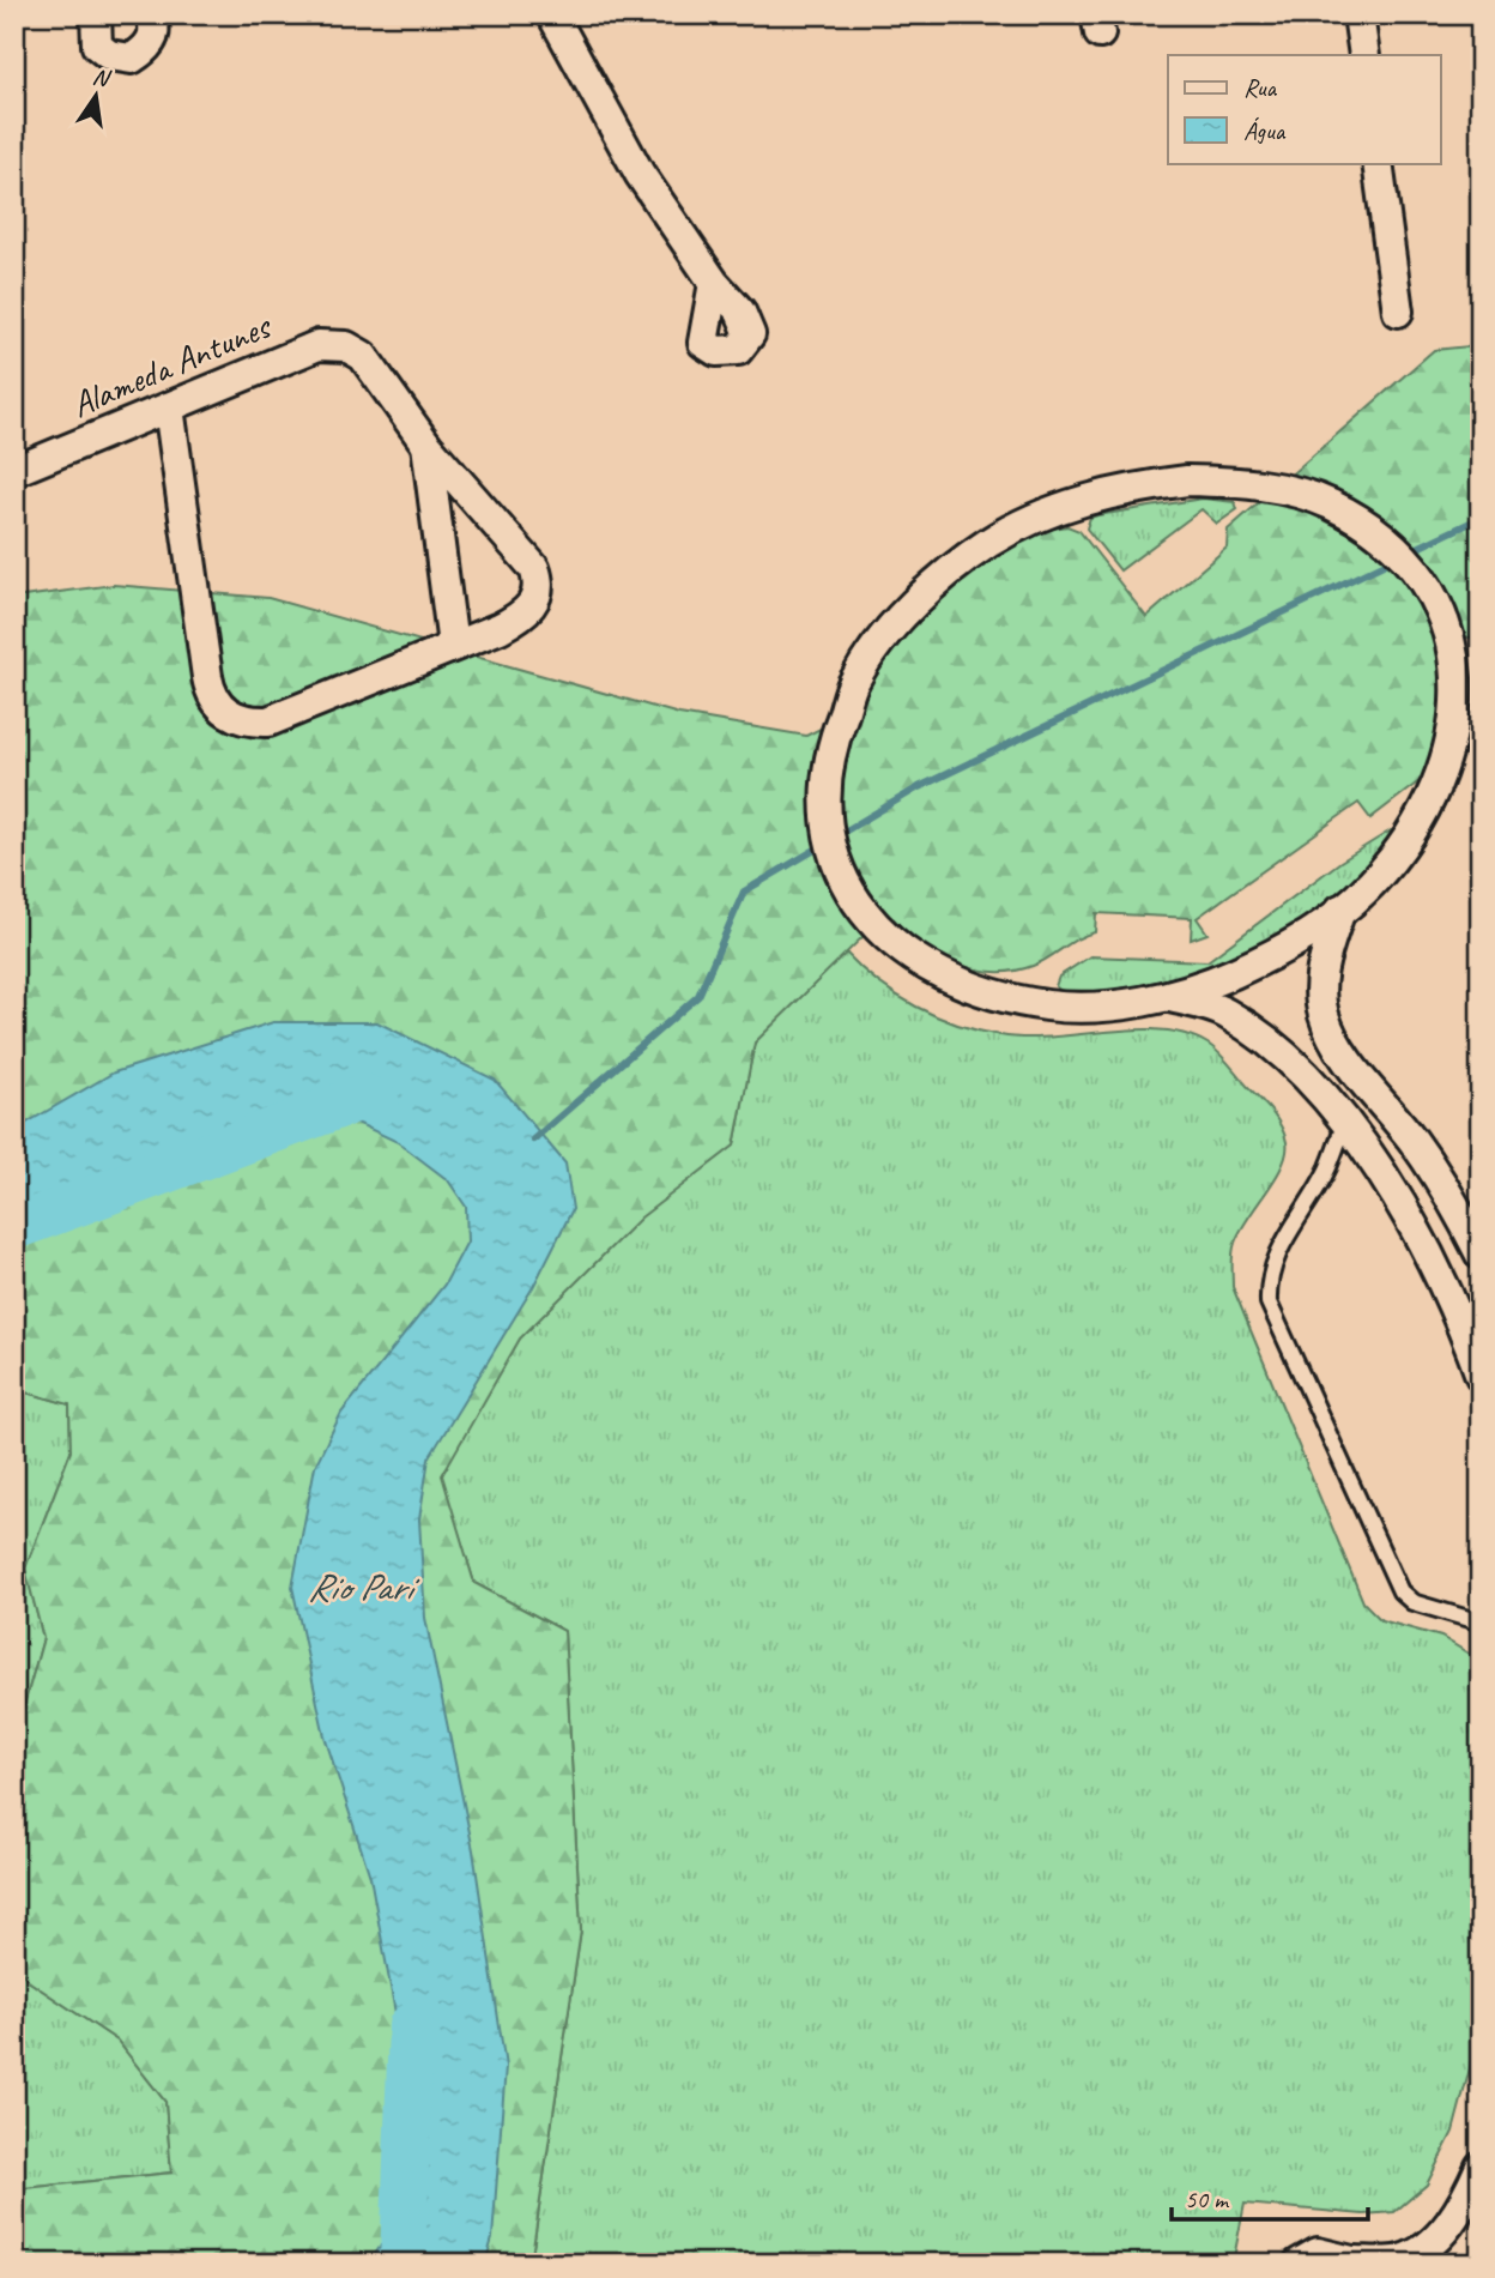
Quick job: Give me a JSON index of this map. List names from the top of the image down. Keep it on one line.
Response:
{"streets":{"street":["Alameda Antunes"]},"water":["Rio Pari"],"legend":["Rua","Água"],"scale_bar":"50 m","north":"top"}
